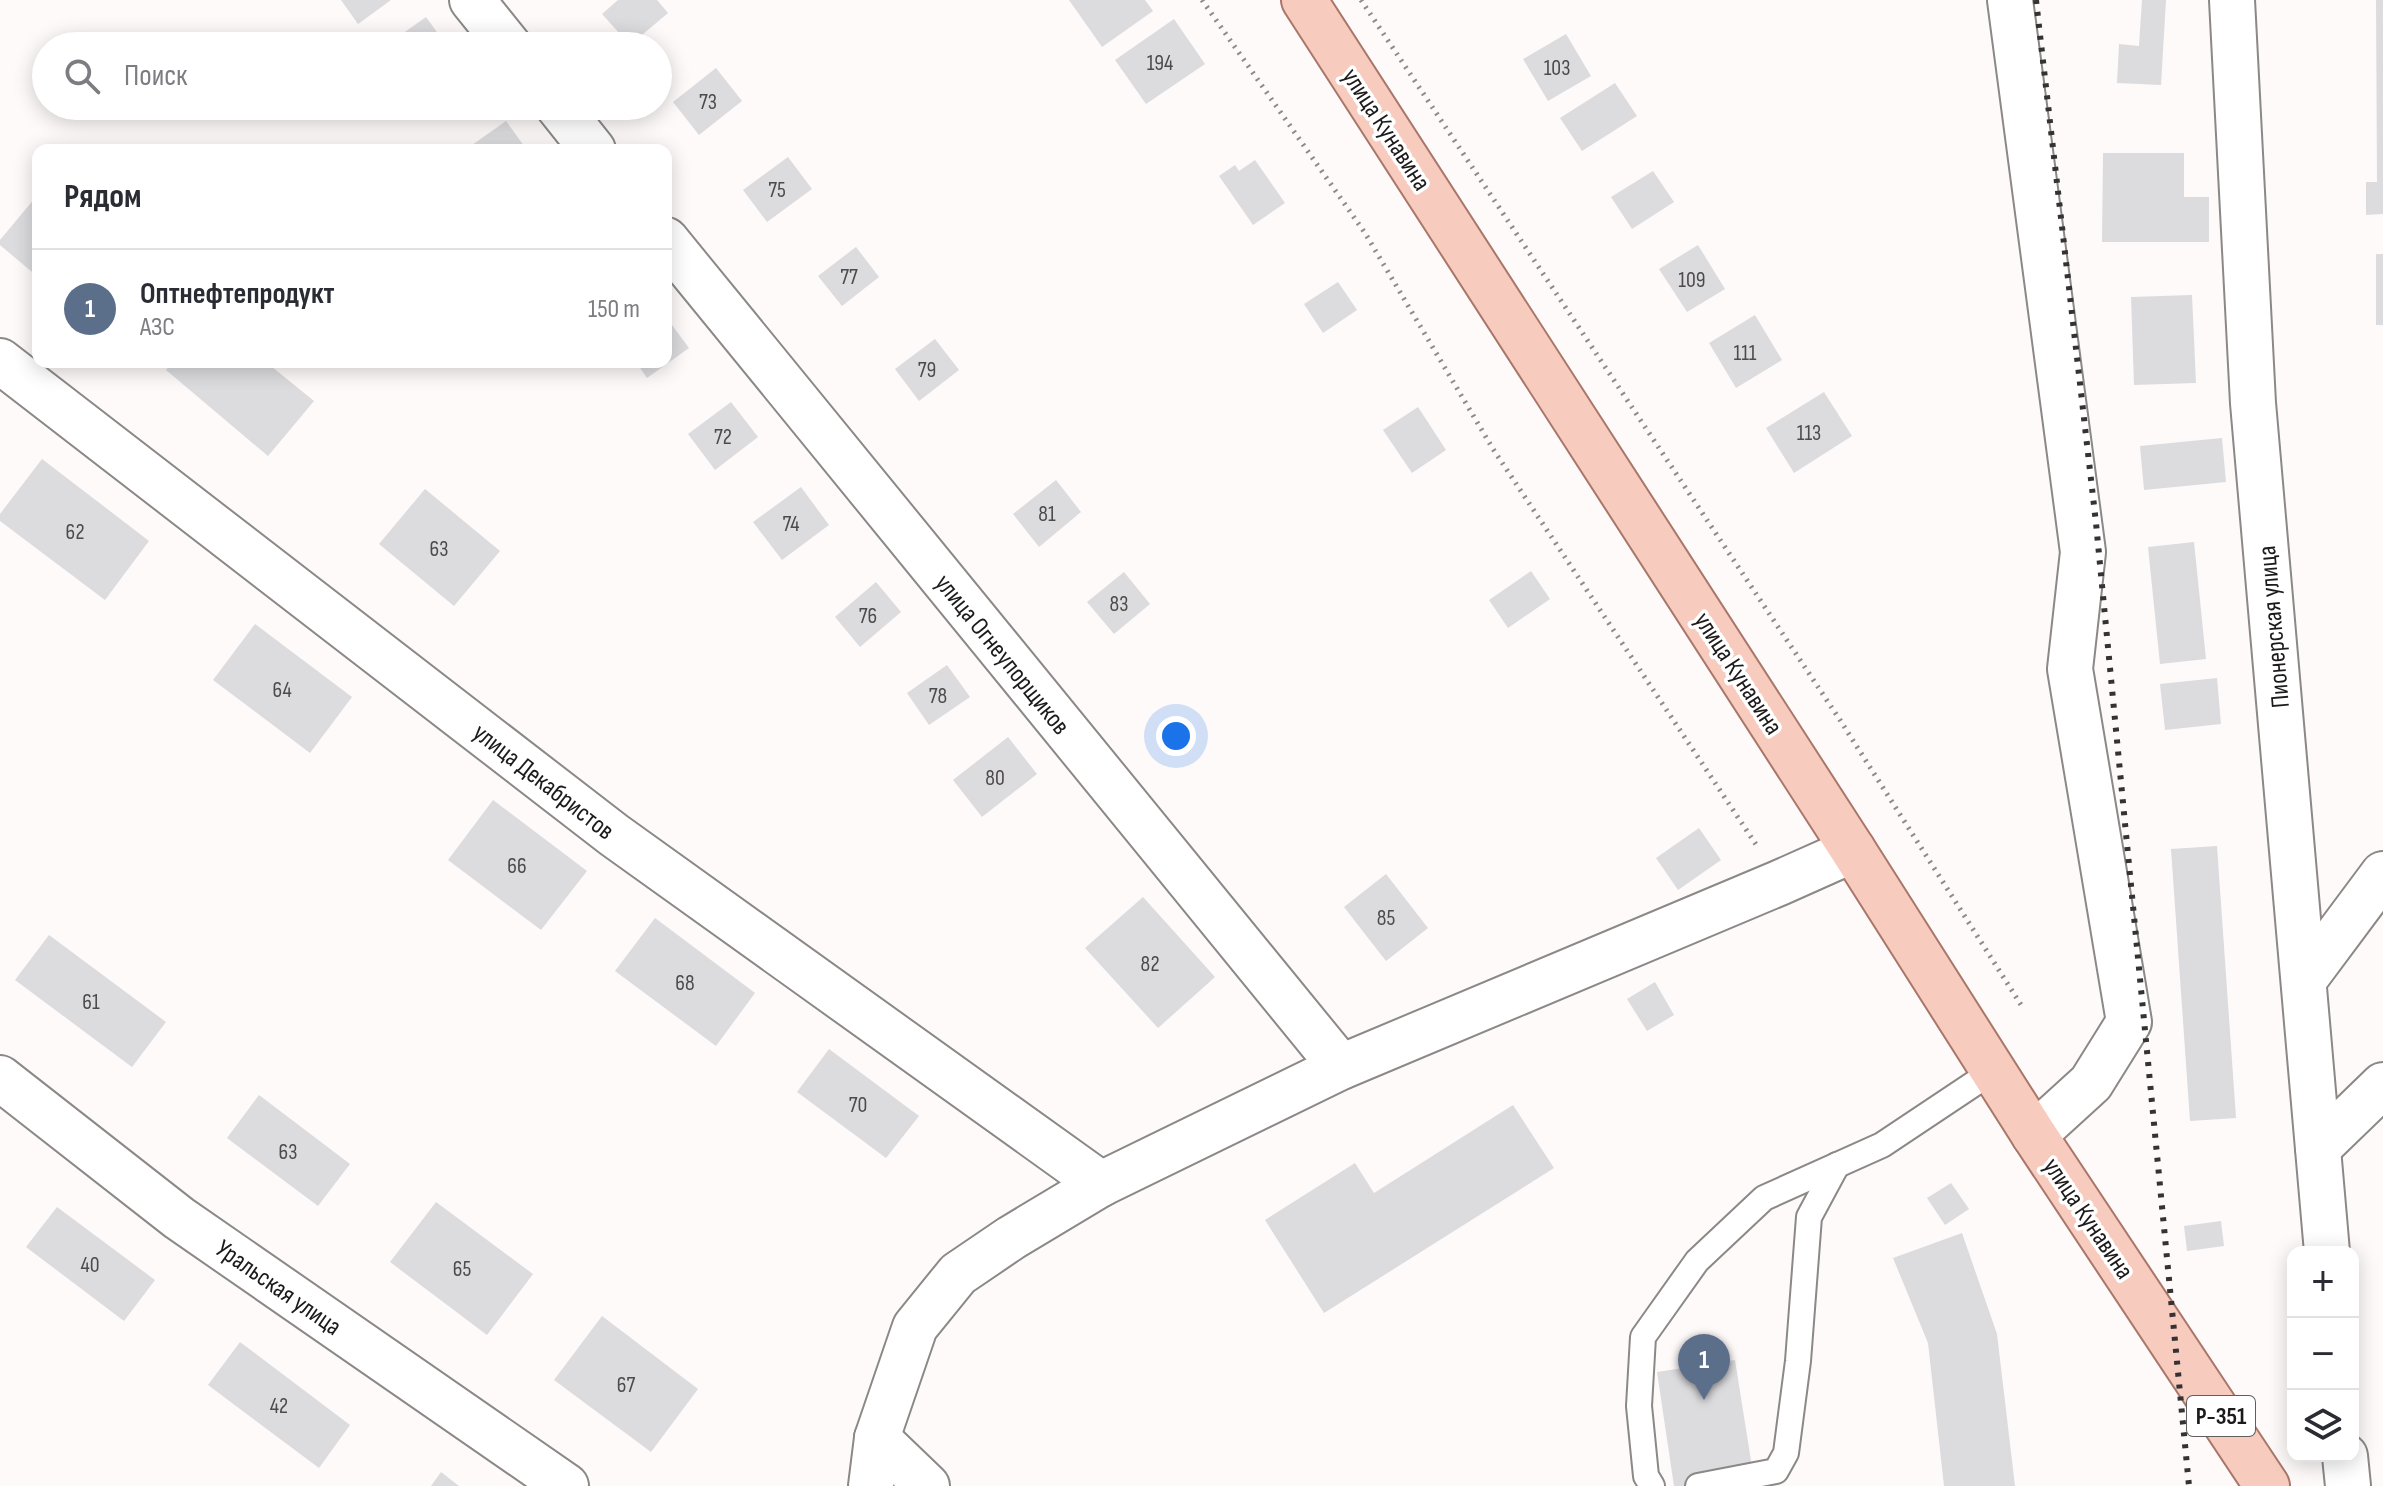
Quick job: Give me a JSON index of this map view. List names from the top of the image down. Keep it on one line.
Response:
{"streets":{"main road":["улица Кунавина","Р-351"],"street":["Пионерская улица","улица Огнеупорщиков","улица Декабристов","Уральская улица"]},"house_numbers":["194","103","73","75","77","109","111","79","113","72","81","74","62","63","83","76","64","78","80","66","85","82","68","61","70","63","40","65","67","42"],"page":{"search":"Поиск","heading":"Рядом","list":[{"mark":"1","name":"Оптнефтепродукт","note":"АЗС","value":"150 m"}],"map_buttons":["+","−"],"pins":"1"}}
